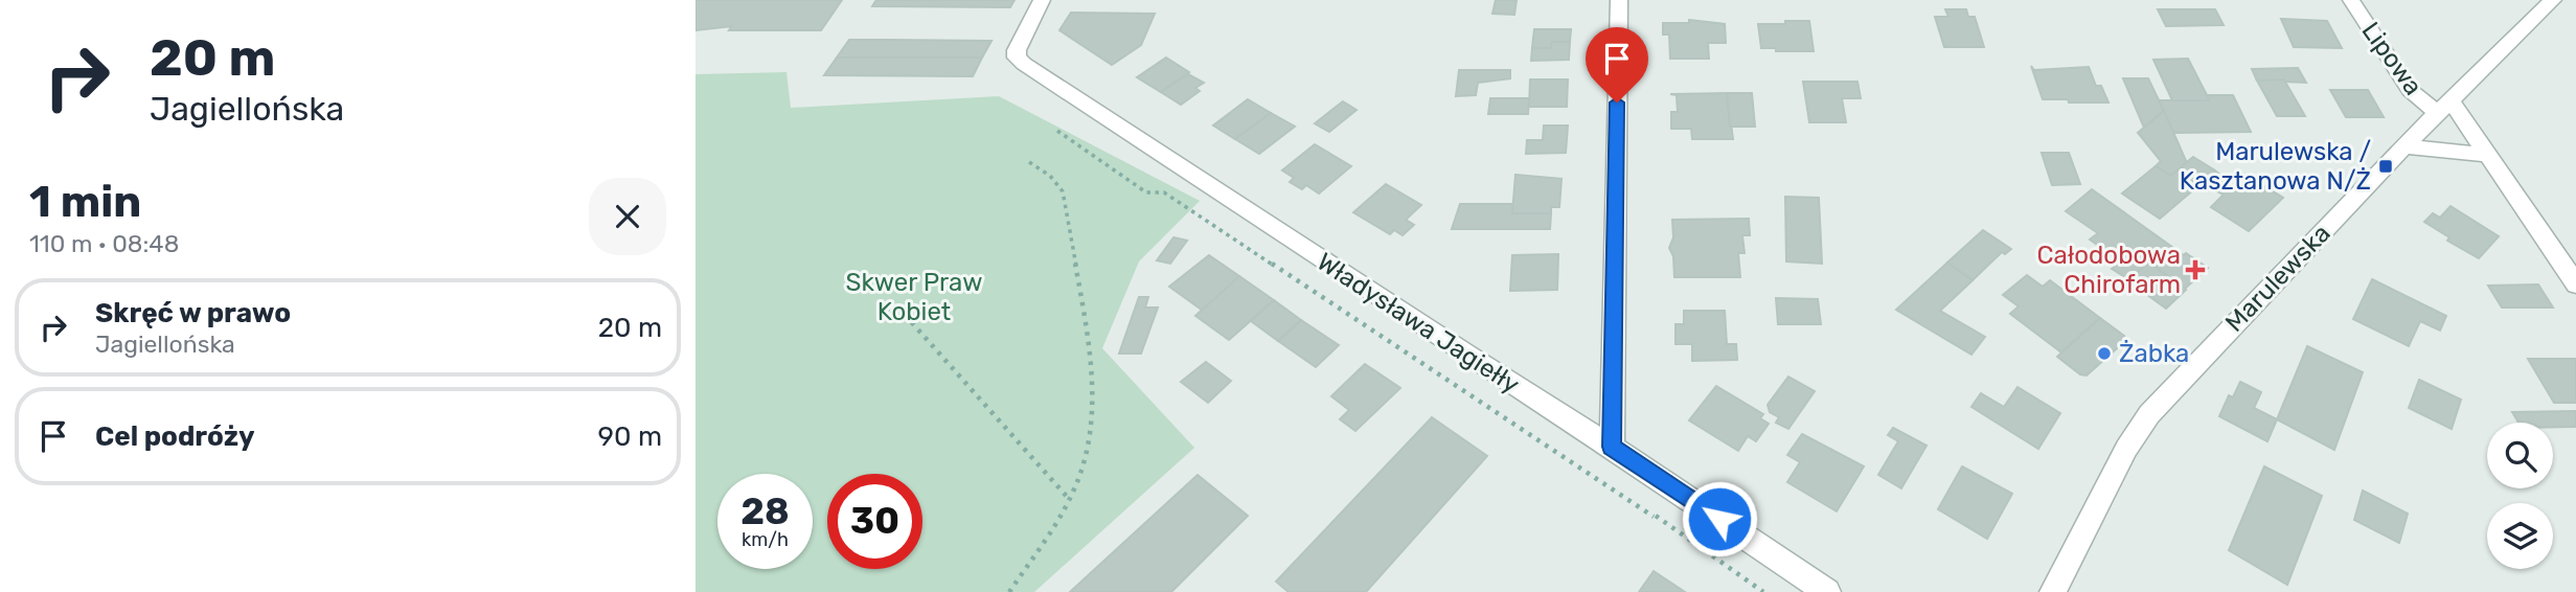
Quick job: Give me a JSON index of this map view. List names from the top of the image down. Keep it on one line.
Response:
{"streets":{"street":["Lipowa","Marulewska","Władysława Jagiełły"]},"crossings":[["Lipowa","Marulewska"]],"parks":["Skwer Praw Kobiet"],"places":{"transit":["Marulewska / Kasztanowa N/Ż"],"health":["Całodobowa Chirofarm"],"other":["Żabka"]},"page":{"turn":["20 m","Jagiellońska"],"heading":["1 min","110 m · 08:48"],"list":[{"name":"Skręć w prawo","note":"Jagiellońska","value":"20 m"},{"name":"Cel podróży","value":"90 m"}],"speed":"28 km/h","limit":"30"}}
